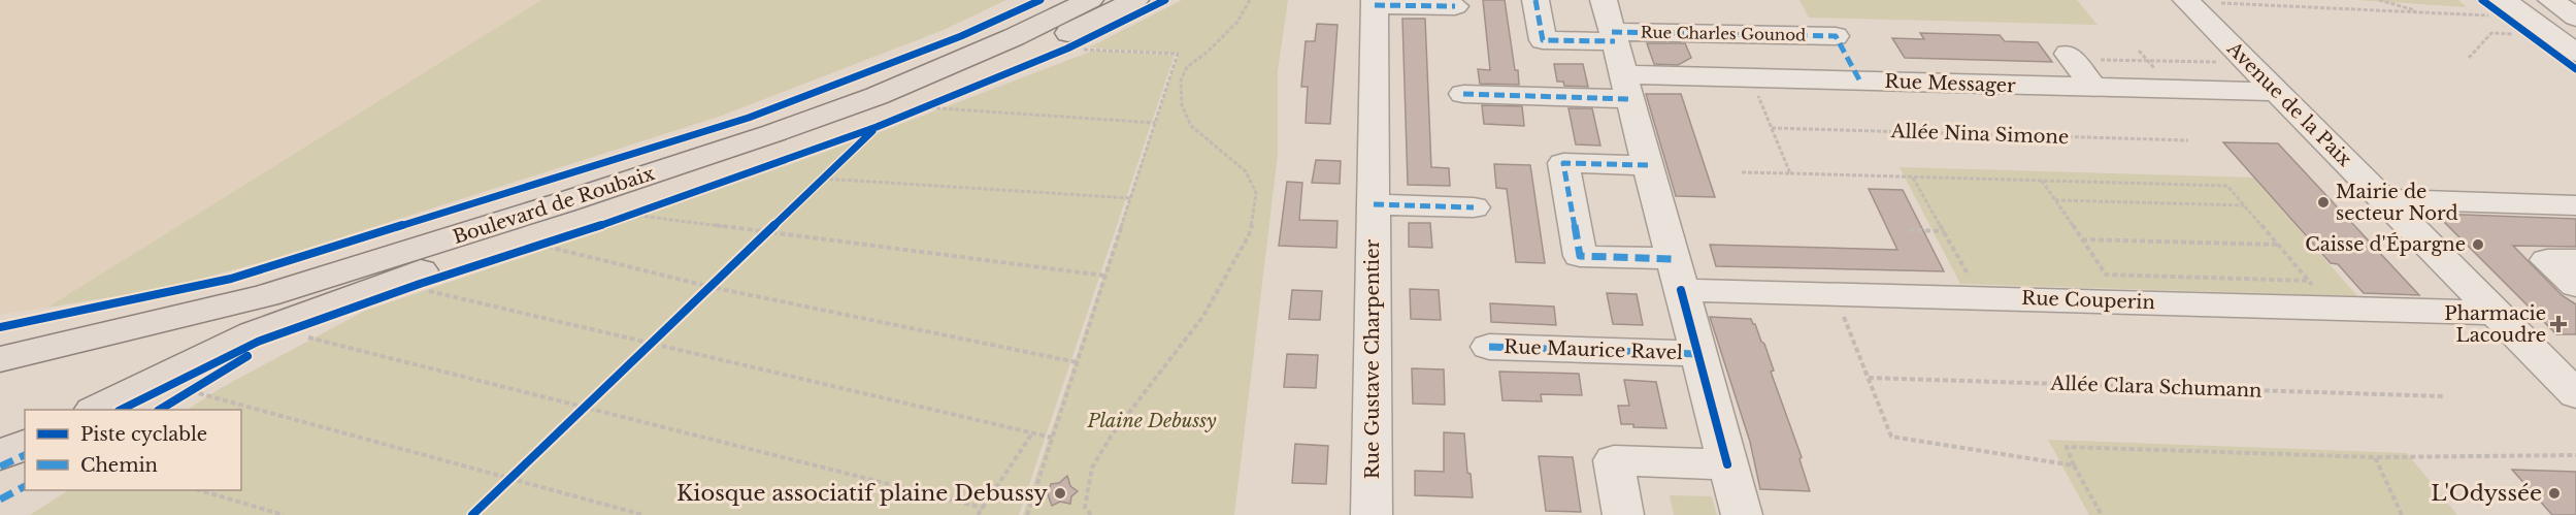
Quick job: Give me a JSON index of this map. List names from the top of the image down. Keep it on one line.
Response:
{"streets":{"main road":["Boulevard de Roubaix"],"street":["Rue Charles Gounod","Rue Messager","Avenue de la Paix","Rue Couperin","Rue Maurice Ravel","Rue Gustave Charpentier"],"path":["Allée Nina Simone","Allée Clara Schumann"]},"crossings":[["Rue Charles Gounod","Rue Maurice Ravel"],["Rue Messager","Avenue de la Paix"],["Rue Messager","Rue Maurice Ravel"],["Avenue de la Paix","Rue Couperin"],["Rue Couperin","Rue Maurice Ravel"]],"parks":["Plaine Debussy"],"places":{"other":["Mairie de secteur Nord","Caisse d'Épargne","Kiosque associatif plaine Debussy","L'Odyssée"],"health":["Pharmacie Lacoudre"]},"legend":["Piste cyclable","Chemin"]}
